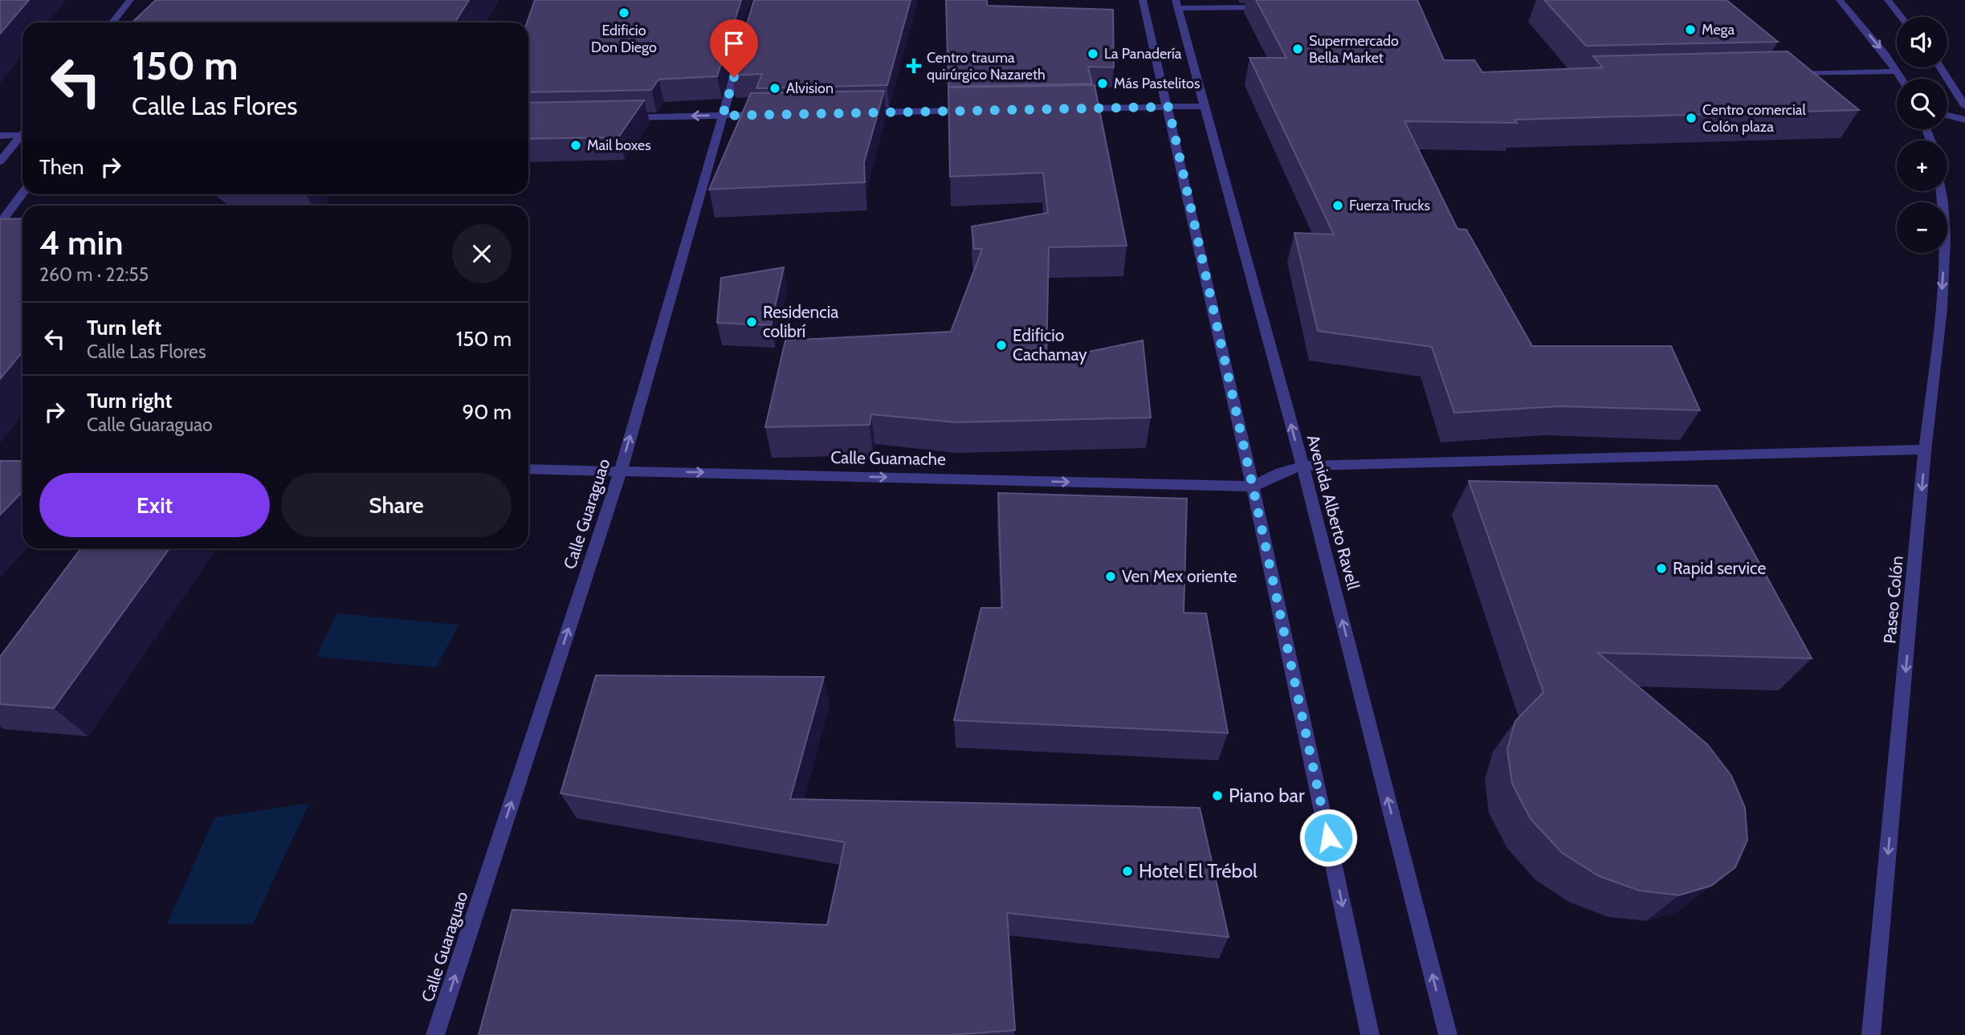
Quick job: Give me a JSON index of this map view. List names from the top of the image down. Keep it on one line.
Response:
{"streets":{"street":["Calle Guamache","Avenida Alberto Ravell","Calle Guaraguao","Paseo Colón"]},"crossings":[["Calle Guamache","Calle Guaraguao"]],"one_way":["Calle Guamache","Calle Guaraguao","Paseo Colón"],"places":{"other":["Edificio Don Diego","Mega","Supermercado Bella Market","La Panadería","Más Pastelitos","Alvision","Centro comercial Colón plaza","Mail boxes","Fuerza Trucks","Residencia colibrí","Edificio Cachamay","Rapid service","Ven Mex oriente","Piano bar","Hotel El Trébol"],"health":["Centro trauma quirúrgico Nazareth"]},"page":{"map_buttons":["+","−"],"turn":["150 m","Calle Las Flores"],"then":"Then","heading":["4 min","260 m · 22:55"],"list":[{"name":"Turn left","note":"Calle Las Flores","value":"150 m"},{"name":"Turn right","note":"Calle Guaraguao","value":"90 m"}],"buttons":["Exit","Share"]}}
